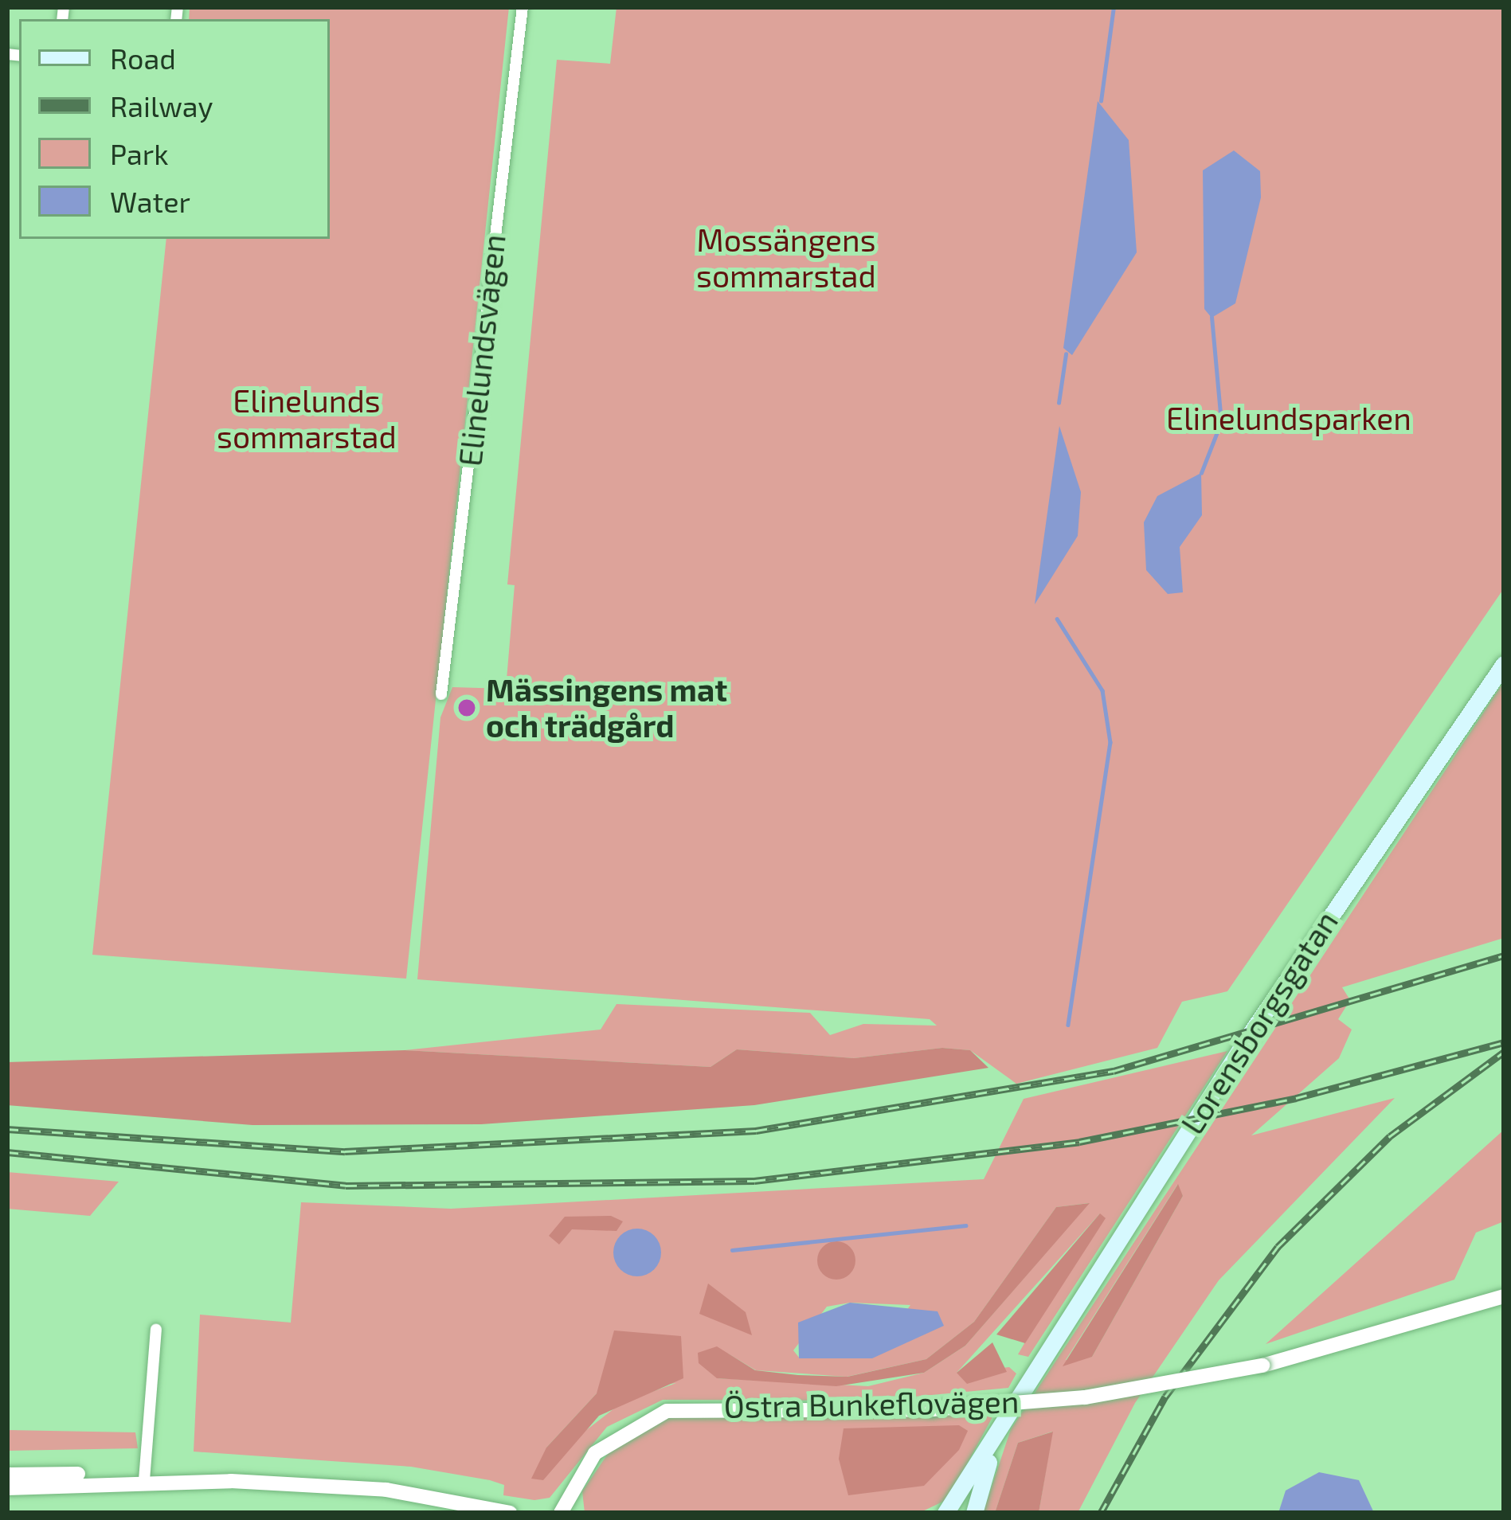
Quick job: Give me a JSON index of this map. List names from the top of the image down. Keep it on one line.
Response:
{"streets":{"main road":["Lorensborgsgatan"],"street":["Elinelundsvägen","Östra Bunkeflovägen"]},"parks":["Mossängens sommarstad","Elinelunds sommarstad","Elinelundsparken"],"places":["Mässingens mat och trädgård"],"legend":["Road","Railway","Park","Water"]}
